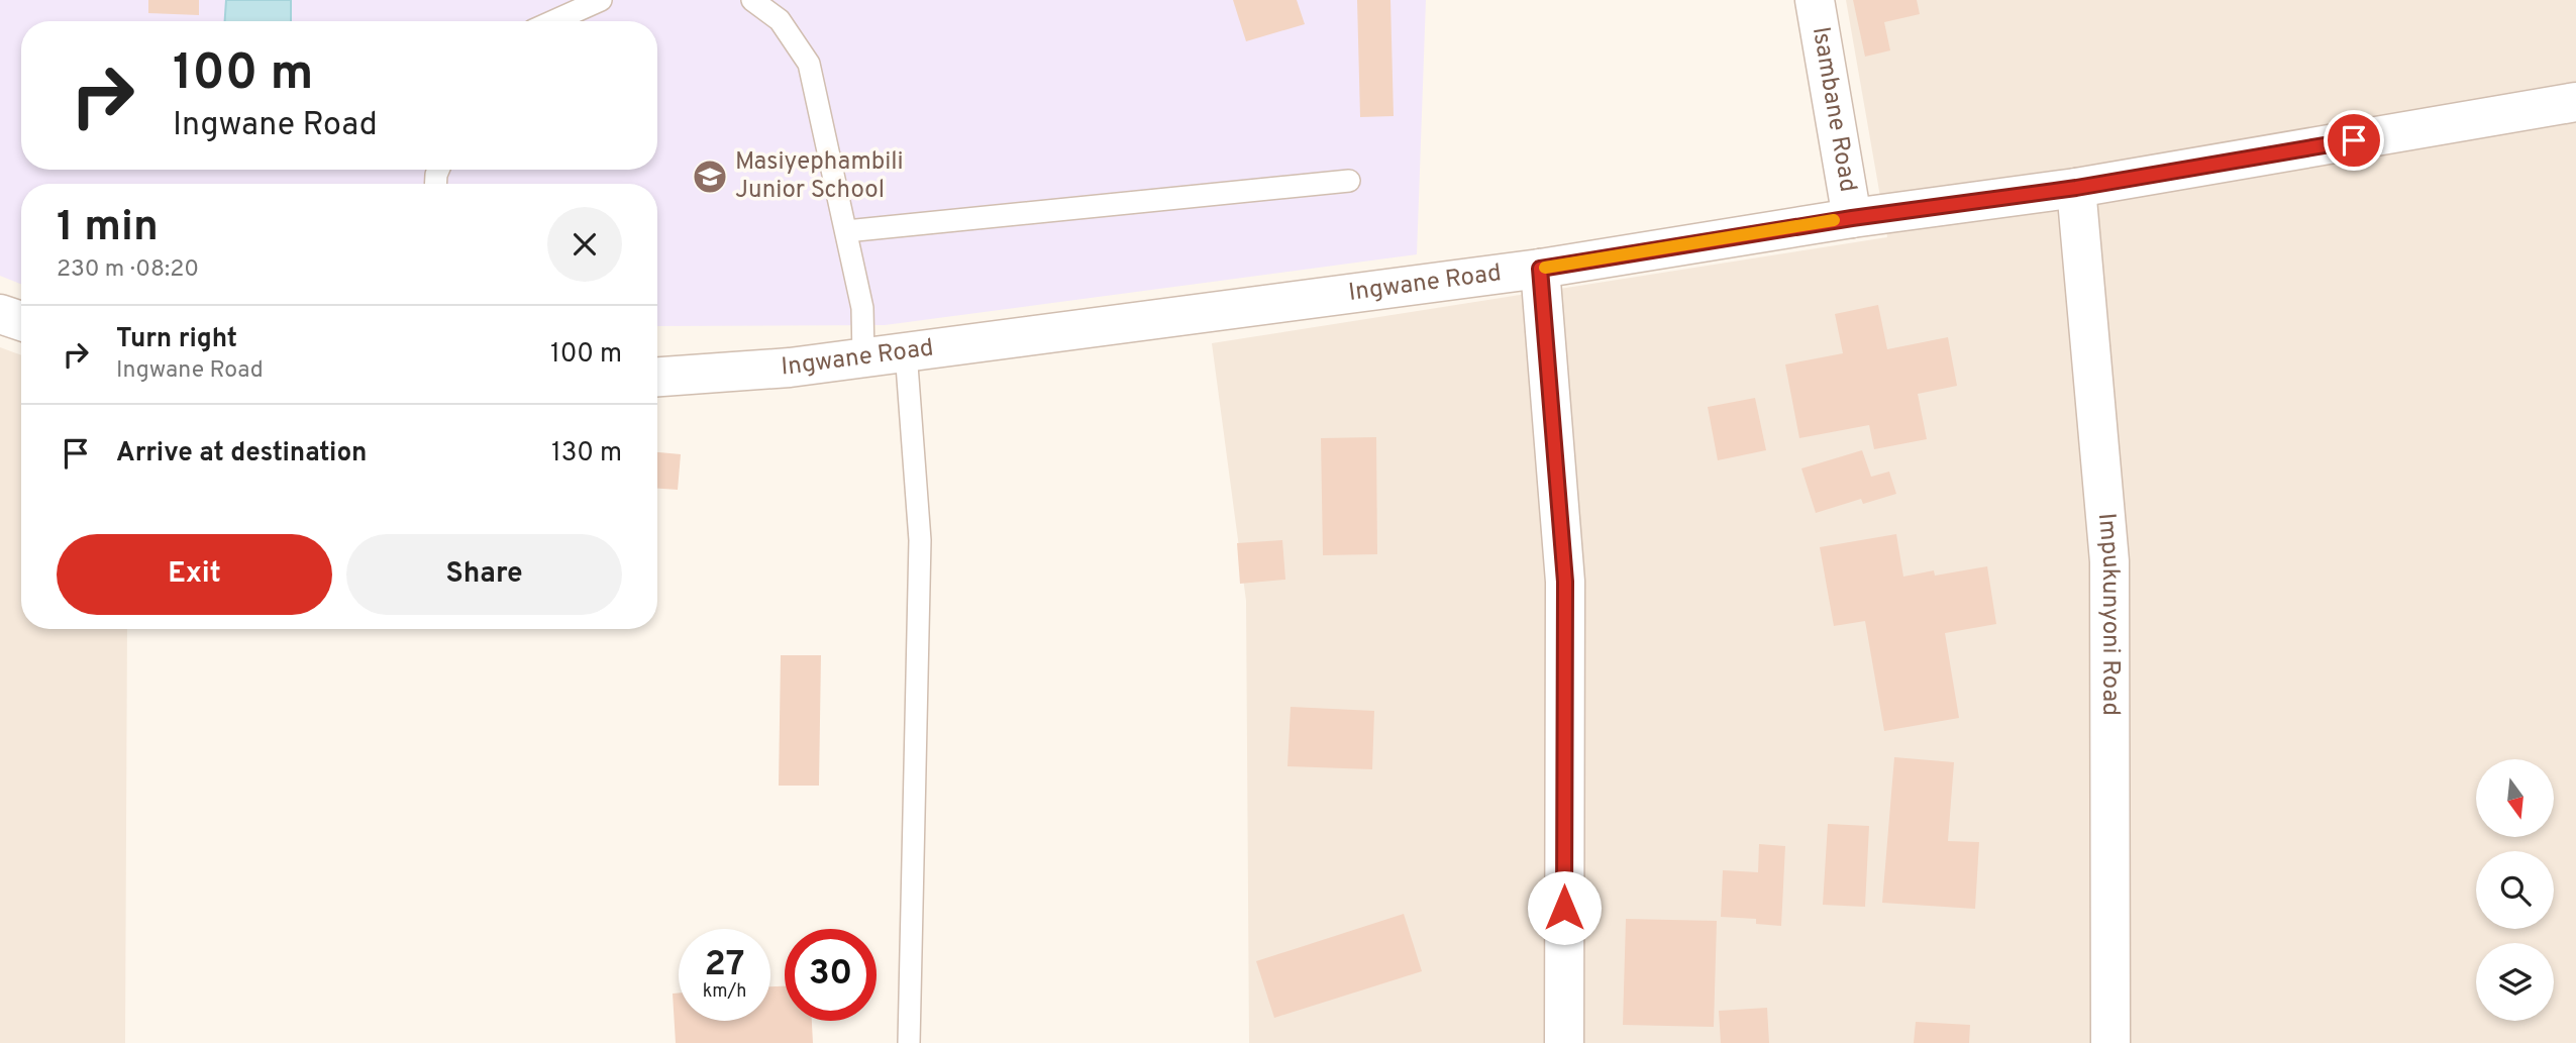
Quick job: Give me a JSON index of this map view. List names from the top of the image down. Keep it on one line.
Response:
{"streets":{"street":["Isambane Road","Ingwane Road","Impukunyoni Road"]},"crossings":[["Isambane Road","Ingwane Road"],["Ingwane Road","Impukunyoni Road"]],"places":{"school or university":["Masiyephambili Junior School"]},"north":"bottom","page":{"turn":["100 m","Ingwane Road"],"heading":["1 min","230 m · 08:20"],"list":[{"name":"Turn right","note":"Ingwane Road","value":"100 m"},{"name":"Arrive at destination","value":"130 m"}],"buttons":["Exit","Share"],"speed":"27 km/h","limit":"30"}}
